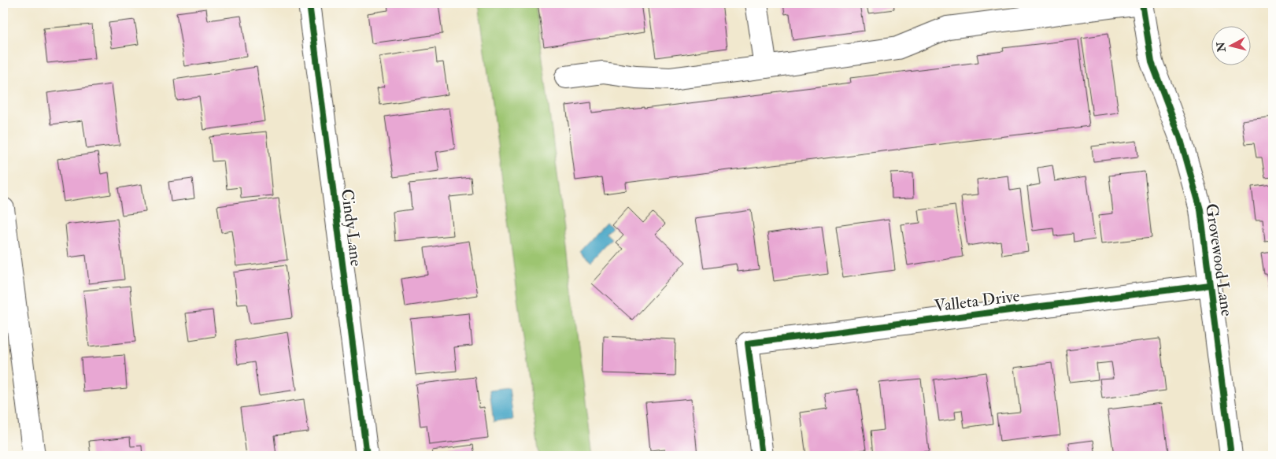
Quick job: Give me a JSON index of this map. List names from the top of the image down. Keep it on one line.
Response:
{"streets":{"street":["Cindy Lane","Grovewood Lane","Valleta Drive"]},"crossings":[["Grovewood Lane","Valleta Drive"]],"north":"left"}
